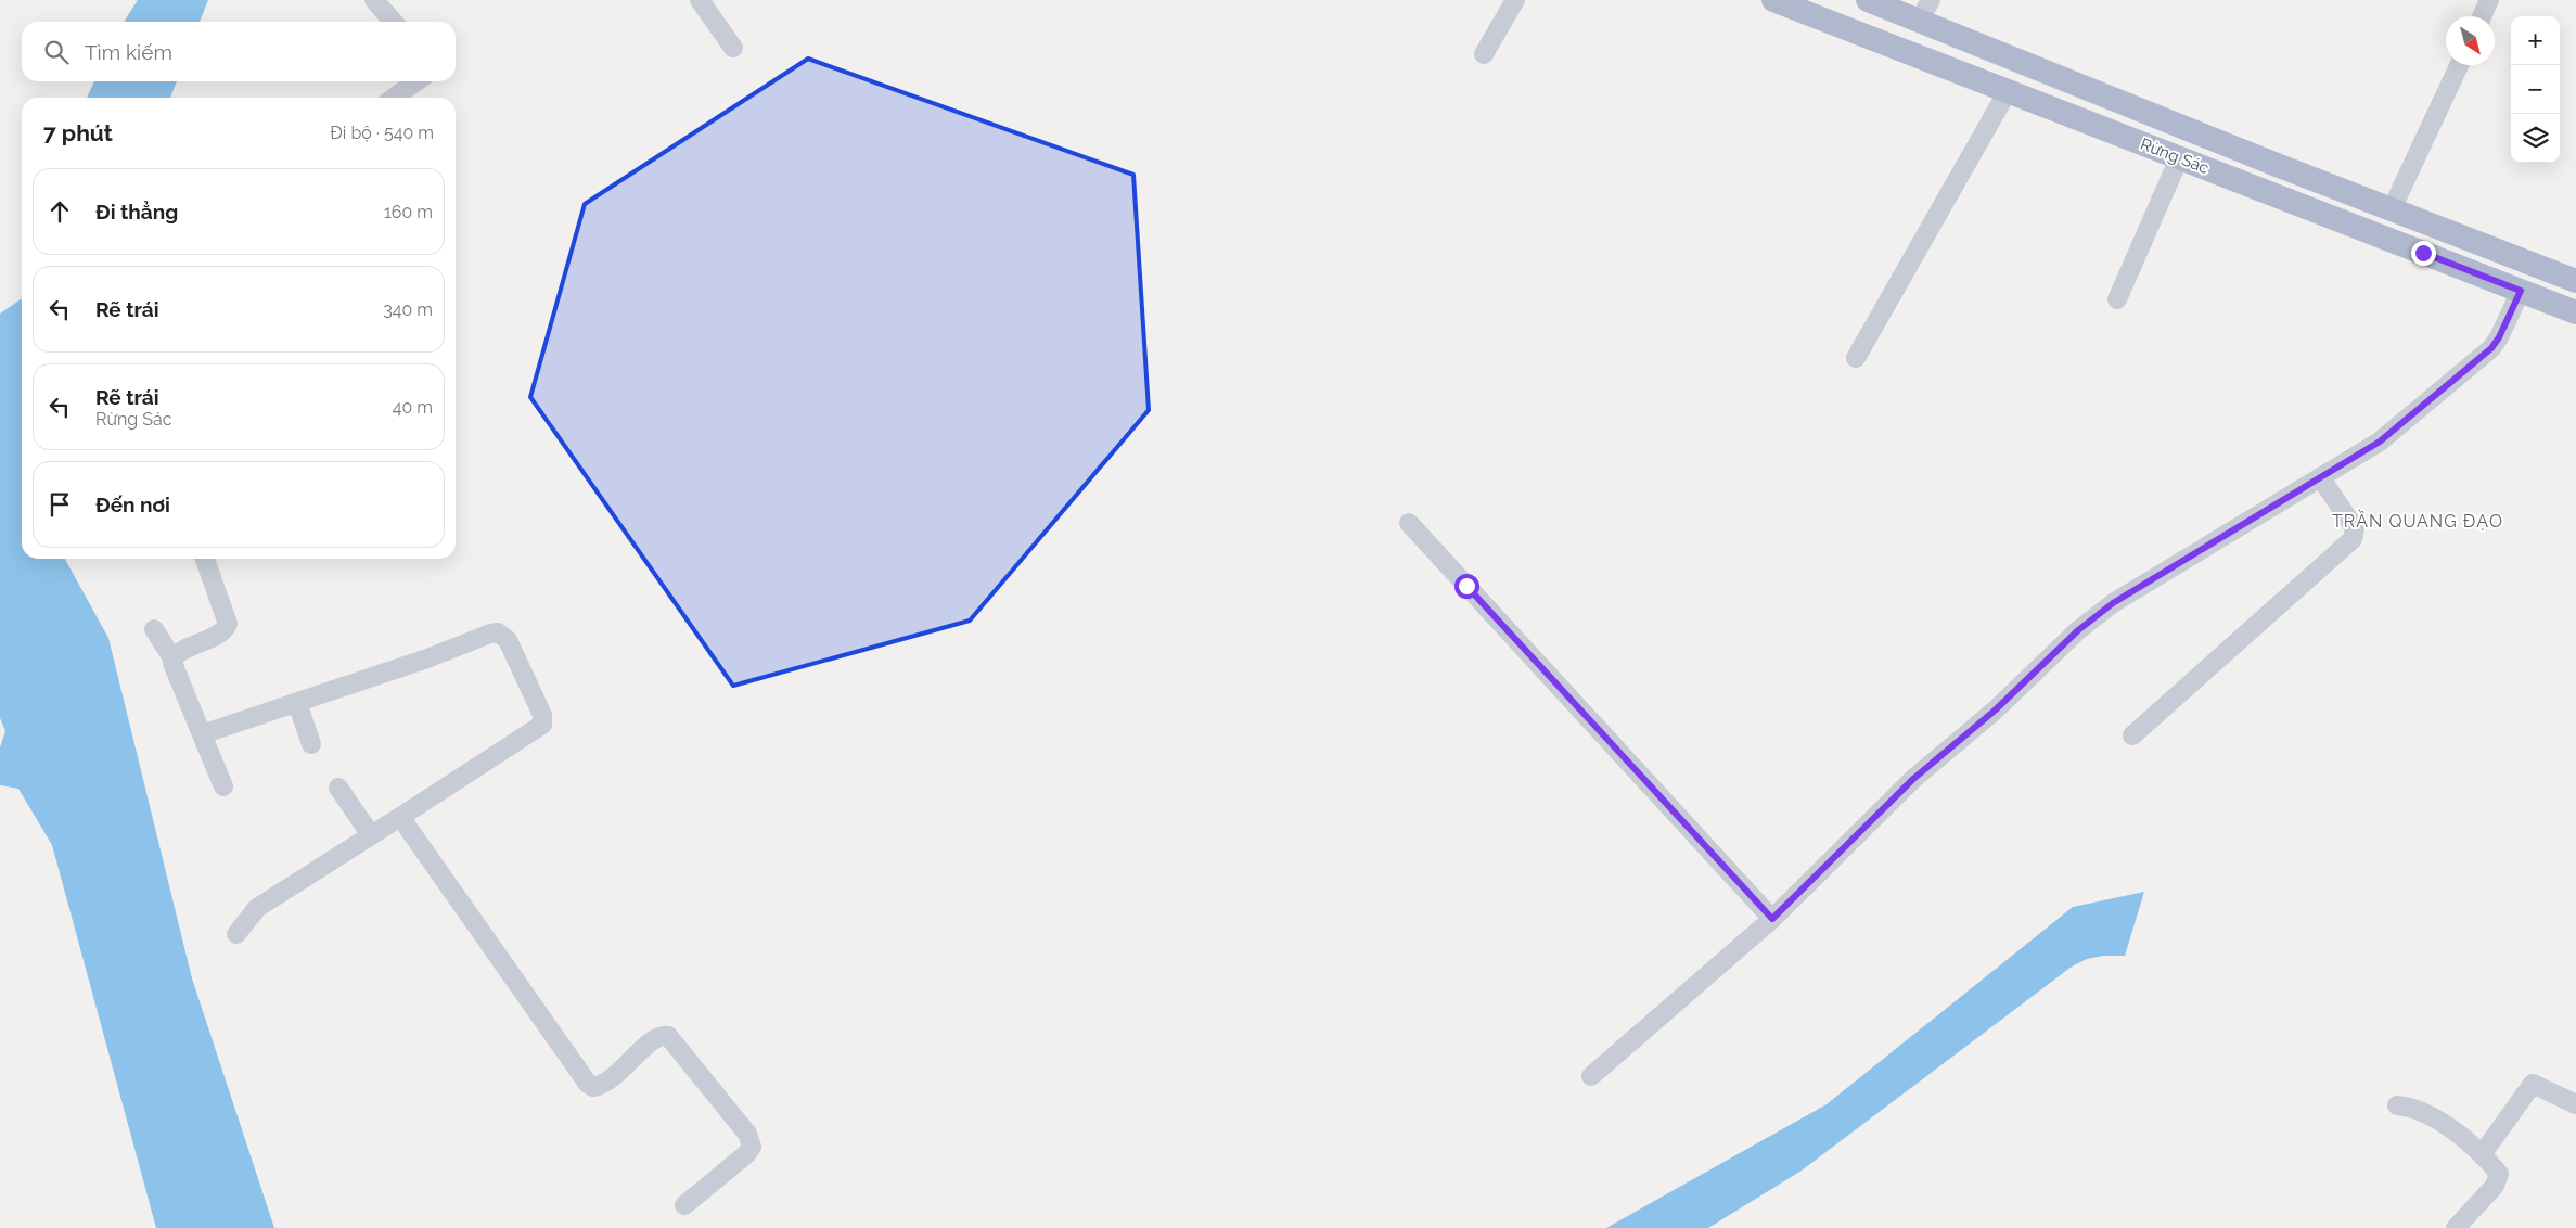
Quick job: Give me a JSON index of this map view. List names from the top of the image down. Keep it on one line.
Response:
{"streets":{"main road":["Rừng Sác"]},"districts":["TRẦN QUANG ĐẠO"],"north":"bottom right","page":{"map_buttons":["+","−"],"search":"Tìm kiếm","heading":["7 phút","Đi bộ · 540 m"],"list":[["Đi thẳng","160 m"],["Rẽ trái","340 m"],["Rẽ trái","Rừng Sác","40 m"],"Đến nơi"]}}
